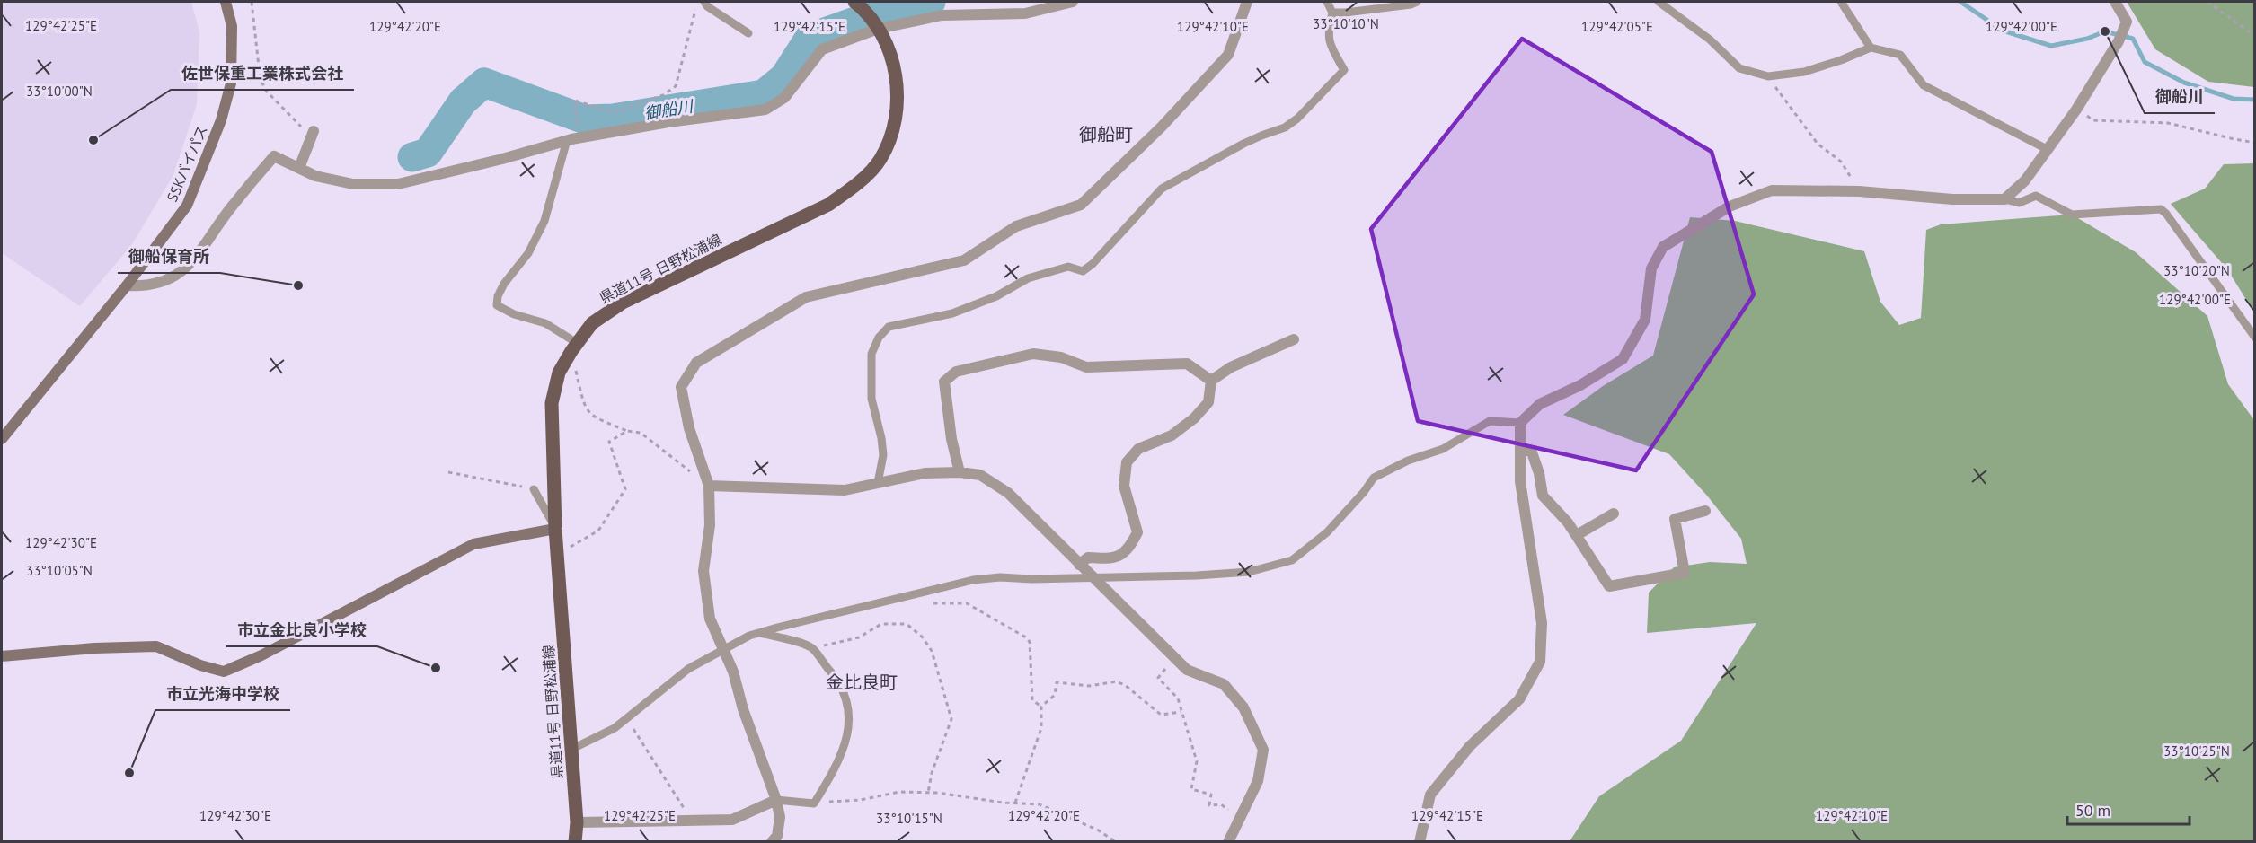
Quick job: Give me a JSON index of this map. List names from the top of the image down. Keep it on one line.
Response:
{"streets":{"main road":["県道11号 日野松浦線"],"street":["SSKバイパス"]},"districts":["御船町","金比良町"],"water":["御船川"],"places":["御船川","佐世保重工業株式会社","御船保育所","市立金比良小学校","市立光海中学校"],"scale_bar":"50 m","coordinates":["33°10'10\"N","129°42'25\"E","129°42'20\"E","129°42'15\"E","129°42'10\"E","129°42'05\"E","129°42'00\"E","33°10'00\"N","33°10'20\"N","129°42'30\"E","33°10'05\"N","33°10'25\"N","33°10'15\"N"]}
